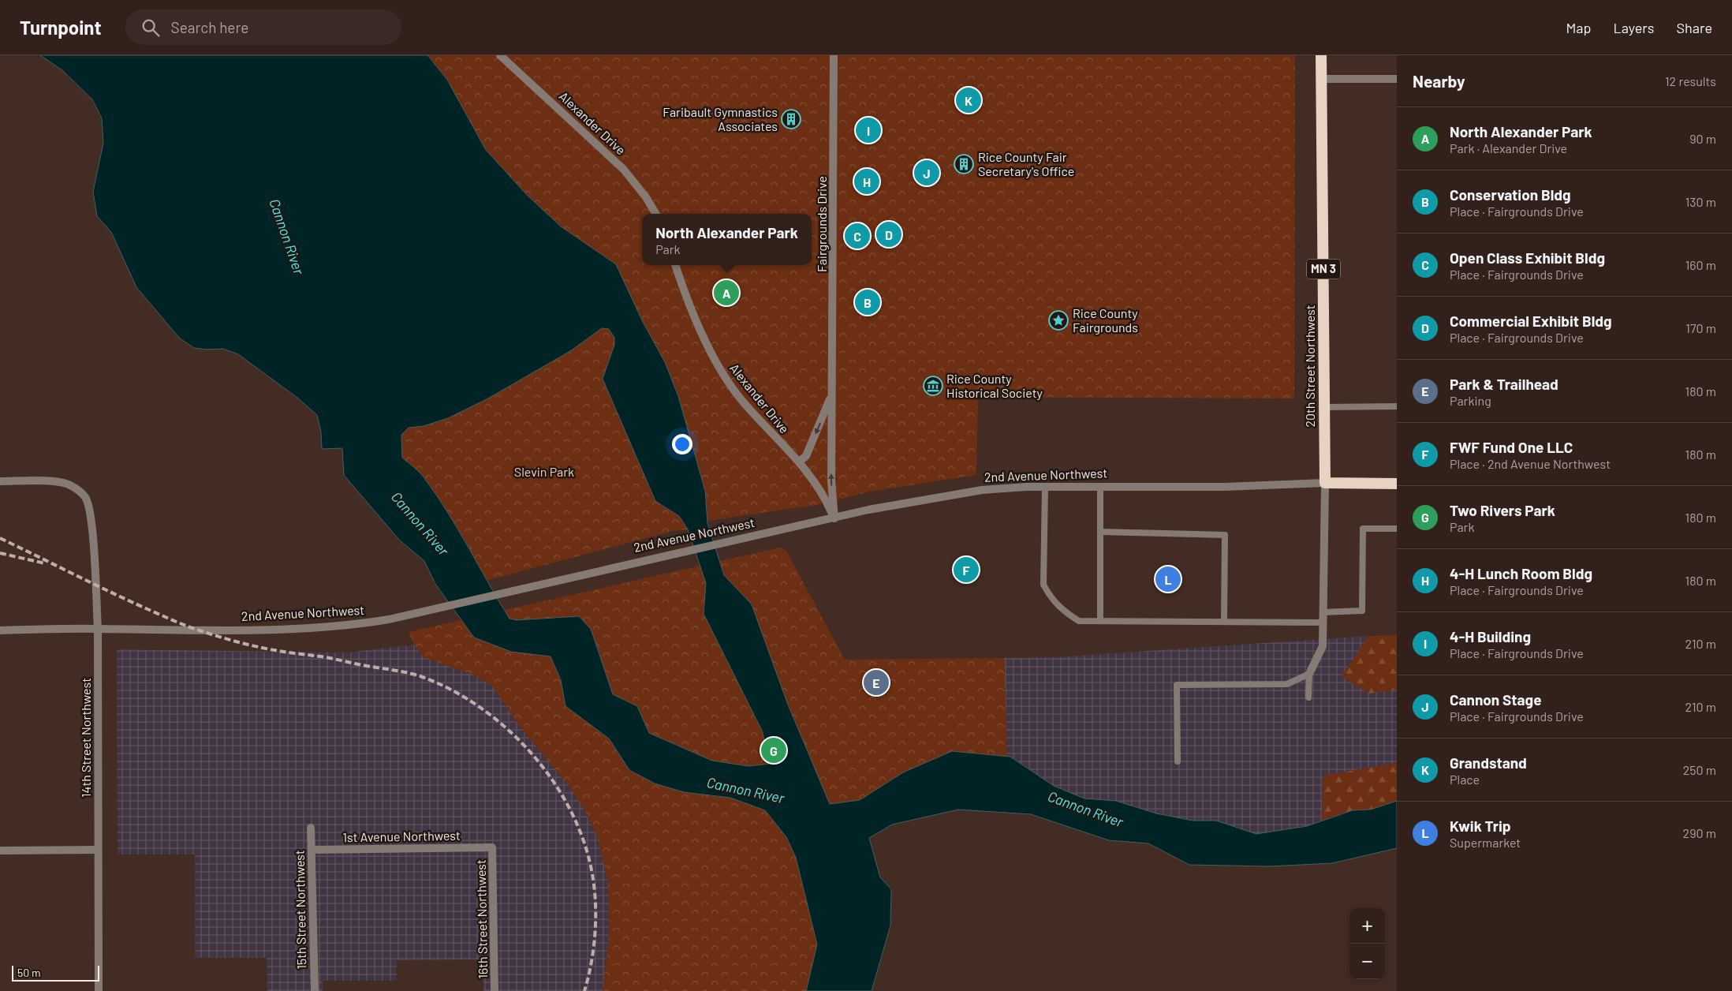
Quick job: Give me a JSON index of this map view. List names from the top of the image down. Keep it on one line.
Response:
{"streets":{"highway":["MN 3","20th Street Northwest","2nd Avenue Northwest"],"street":["Alexander Drive","Fairgrounds Drive","14th Street Northwest","1st Avenue Northwest","15th Street Northwest","16th Street Northwest"]},"crossings":[["Alexander Drive","Fairgrounds Drive"],["Alexander Drive","2nd Avenue Northwest"],["Fairgrounds Drive","2nd Avenue Northwest"],["20th Street Northwest","2nd Avenue Northwest"],["2nd Avenue Northwest","14th Street Northwest"],["1st Avenue Northwest","15th Street Northwest"],["1st Avenue Northwest","16th Street Northwest"]],"water":["Cannon River"],"parks":["Slevin Park"],"places":{"building":["Faribault Gymnastics Associates","Rice County Fair Secretary's Office"],"place":["Rice County Fairgrounds"],"museum":["Rice County Historical Society"]},"scale_bar":"50 m","page":{"header":"Turnpoint","search":"Search here","nav":["Map","Layers","Share"],"heading":["Nearby","12 results"],"pins":["K","I","J","H","D","C","A","B","F","L","E","G"],"list":[{"mark":"A","name":"North Alexander Park","note":"Park · Alexander Drive","value":"90 m"},{"mark":"B","name":"Conservation Bldg","note":"Place · Fairgrounds Drive","value":"130 m"},{"mark":"C","name":"Open Class Exhibit Bldg","note":"Place · Fairgrounds Drive","value":"160 m"},{"mark":"D","name":"Commercial Exhibit Bldg","note":"Place · Fairgrounds Drive","value":"170 m"},{"mark":"E","name":"Park & Trailhead","note":"Parking","value":"180 m"},{"mark":"F","name":"FWF Fund One LLC","note":"Place · 2nd Avenue Northwest","value":"180 m"},{"mark":"G","name":"Two Rivers Park","note":"Park","value":"180 m"},{"mark":"H","name":"4-H Lunch Room Bldg","note":"Place · Fairgrounds Drive","value":"180 m"},{"mark":"I","name":"4-H Building","note":"Place · Fairgrounds Drive","value":"210 m"},{"mark":"J","name":"Cannon Stage","note":"Place · Fairgrounds Drive","value":"210 m"},{"mark":"K","name":"Grandstand","note":"Place","value":"250 m"},{"mark":"L","name":"Kwik Trip","note":"Supermarket","value":"290 m"}],"popup":["North Alexander Park","Park"],"map_buttons":["+","−"],"scale":"50 m"}}
